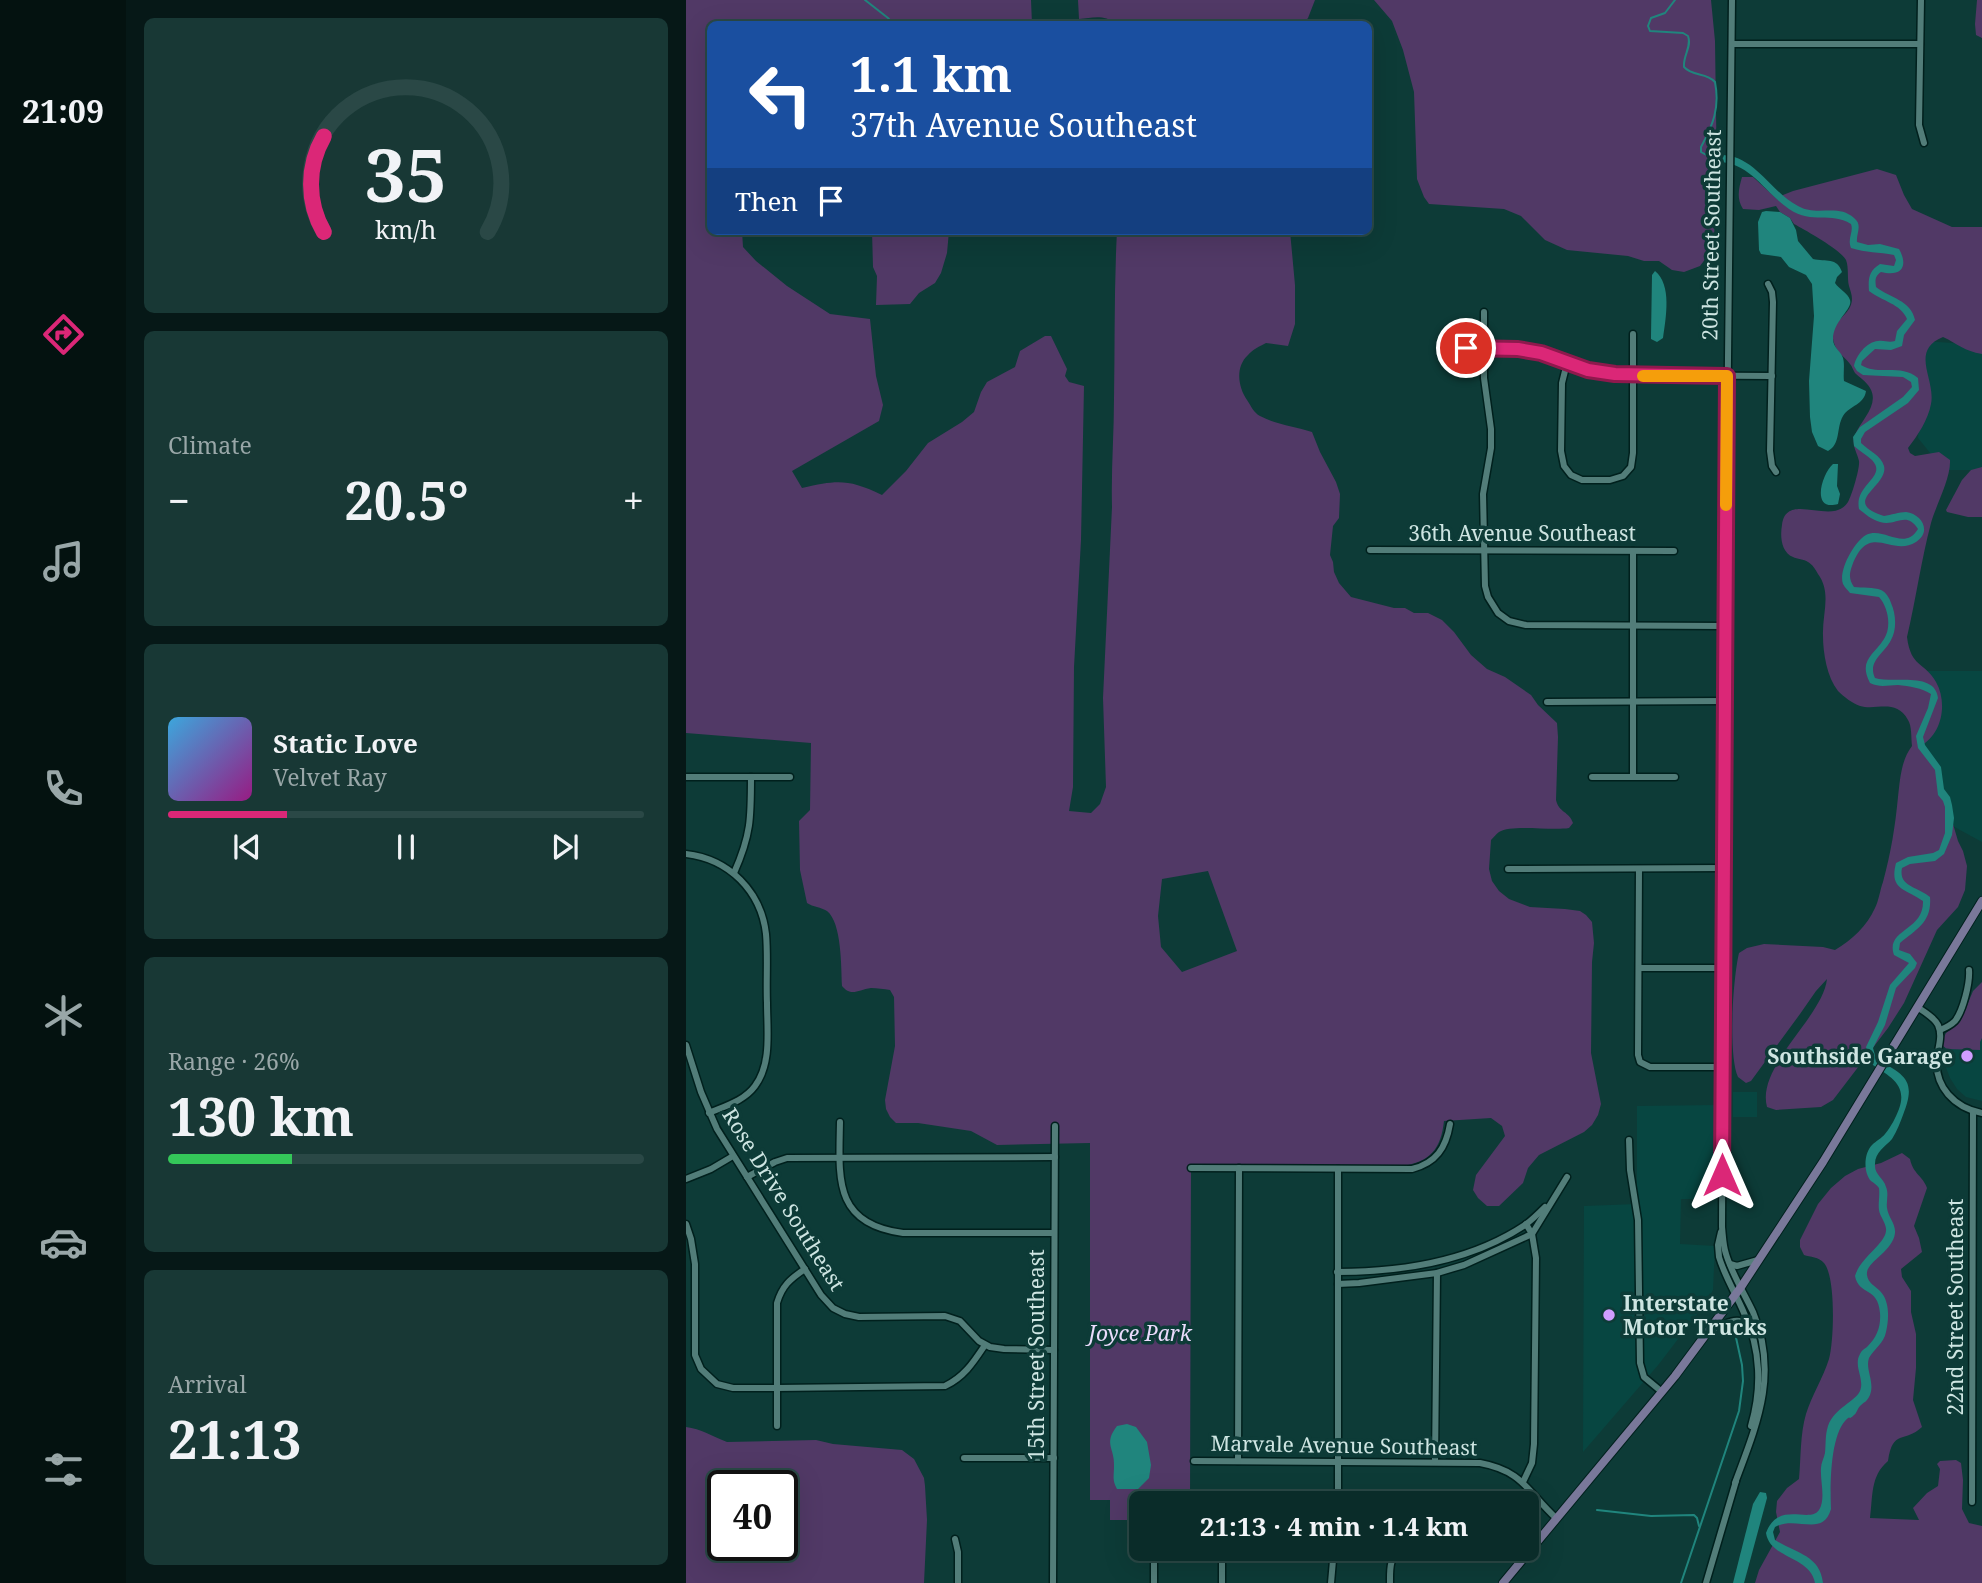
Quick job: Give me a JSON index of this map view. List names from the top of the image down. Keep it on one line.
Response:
{"streets":{"street":["20th Street Southeast","36th Avenue Southeast","Rose Drive Southeast","22nd Street Southeast","15th Street Southeast","Marvale Avenue Southeast"]},"parks":["Joyce Park"],"places":["Southside Garage","Interstate Motor Trucks"],"page":{"tabs":"21:09","turn":["1.1 km","37th Avenue Southeast"],"then":"Then","tile":["Climate",["Range · 26%","130 km"],["Arrival","21:13"]],"heat":["−","20.5°","+"],"song":["Static Love","Velvet Ray"],"limit":"40","trip":"21:13 · 4 min · 1.4 km","gauge":["35","km/h"]}}
